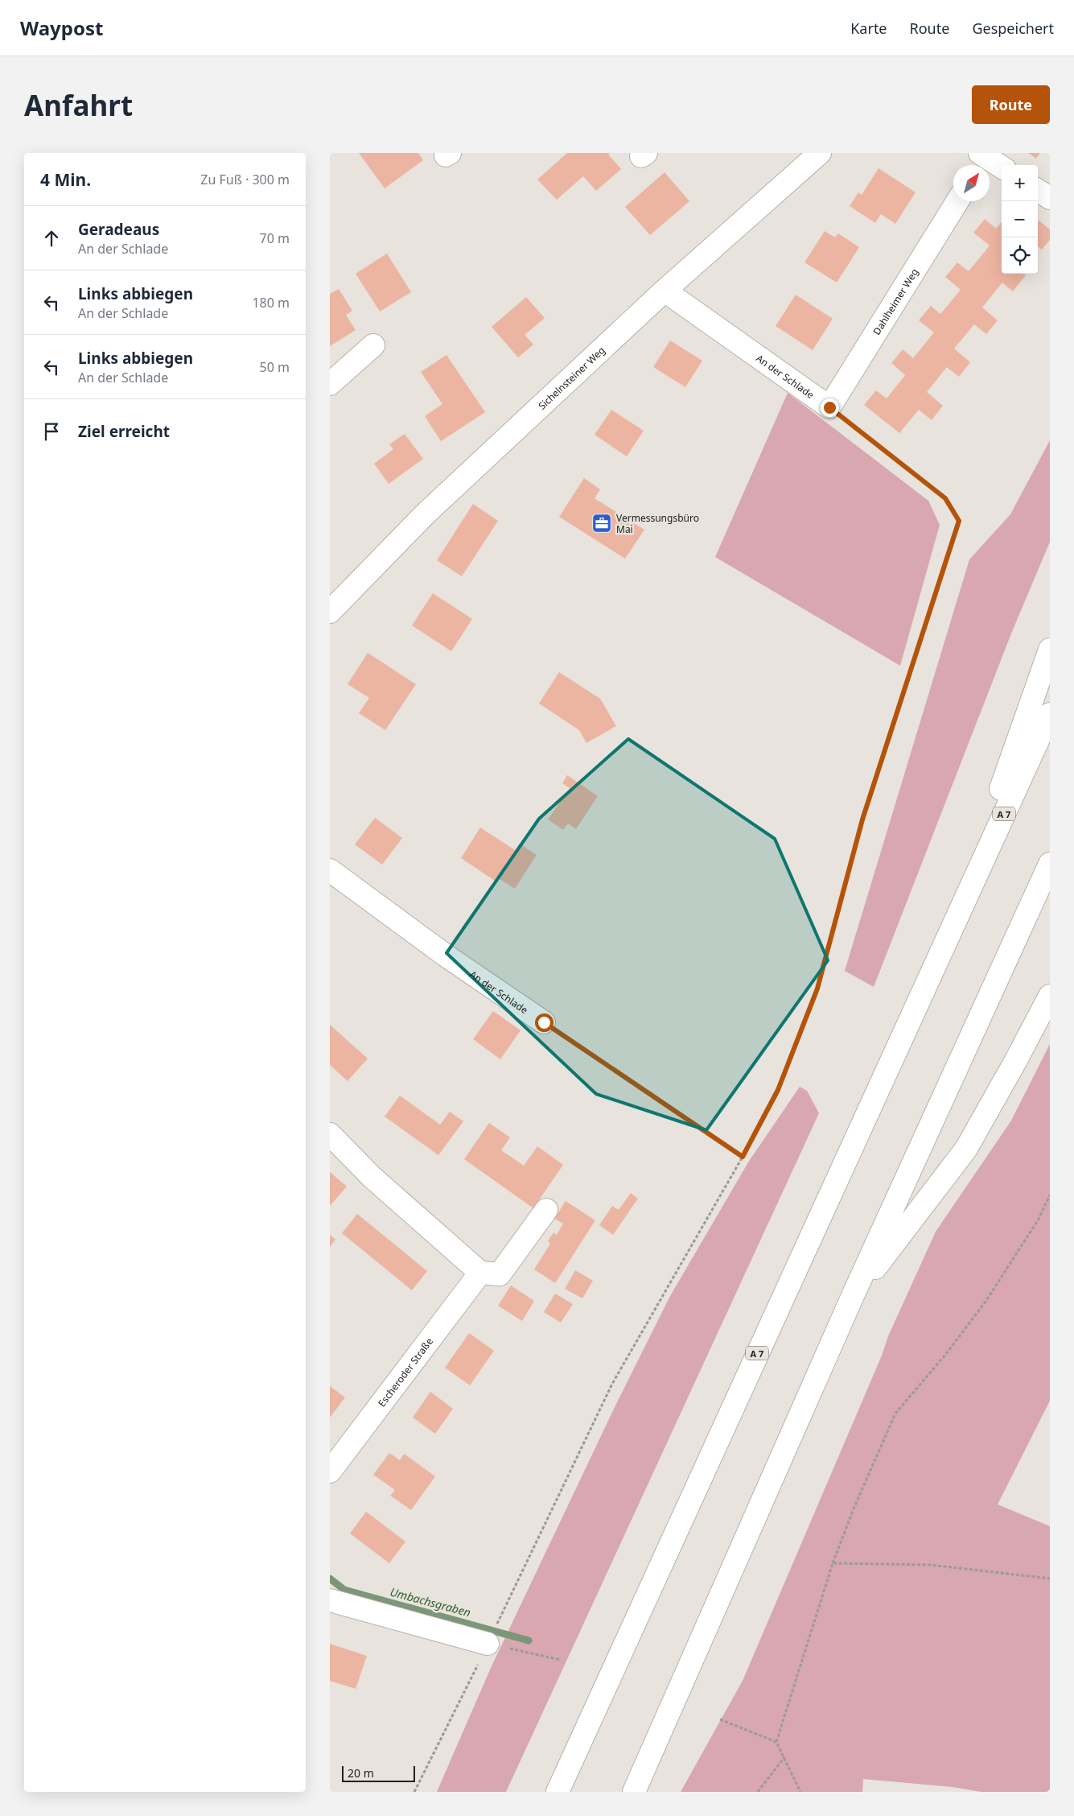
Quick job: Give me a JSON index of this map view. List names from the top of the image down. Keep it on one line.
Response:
{"streets":{"main road":["Dahlheimer Weg","An der Schlade","Sichelnsteiner Weg","A 7","Escheroder Straße"]},"crossings":[["Dahlheimer Weg","An der Schlade"],["An der Schlade","Sichelnsteiner Weg"]],"water":["Umbachsgraben"],"places":{"office":["Vermessungsbüro Mai"]},"scale_bar":"20 m","north":"top right","page":{"header":"Waypost","nav":["Karte","Route","Gespeichert"],"buttons":"Route","title":"Anfahrt","heading":["4 Min.","Zu Fuß · 300 m"],"map_buttons":["+","−"],"list":[["Geradeaus","An der Schlade","70 m"],["Links abbiegen","An der Schlade","180 m"],["Links abbiegen","An der Schlade","50 m"],"Ziel erreicht"],"scale":"20 m"}}
